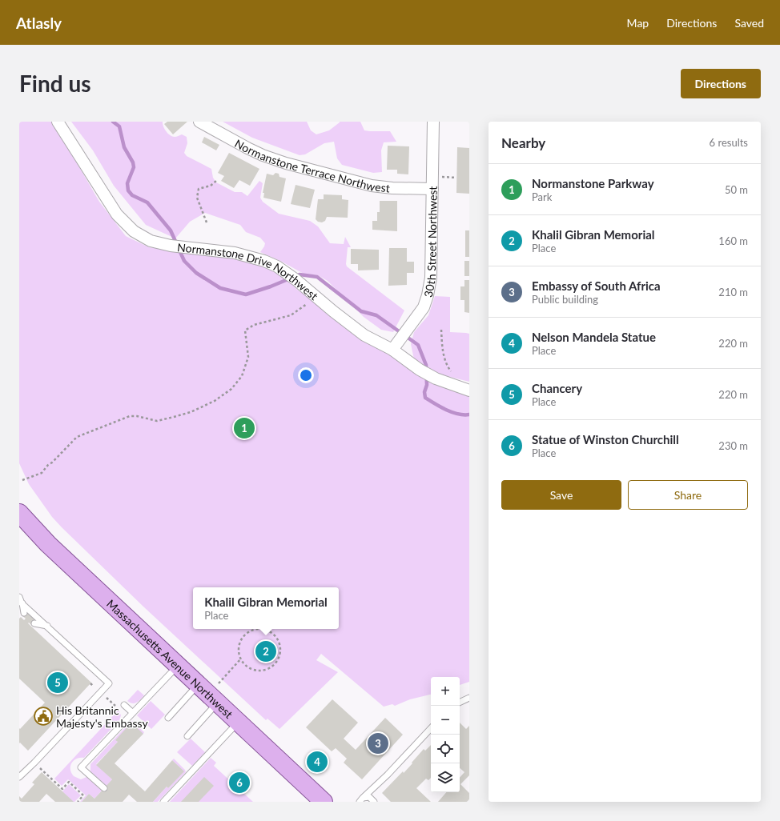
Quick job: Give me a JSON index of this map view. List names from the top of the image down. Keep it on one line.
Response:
{"streets":{"main road":["Massachusetts Avenue Northwest"],"street":["Normanstone Terrace Northwest","30th Street Northwest","Normanstone Drive Northwest"]},"crossings":[["Normanstone Terrace Northwest","30th Street Northwest"],["30th Street Northwest","Normanstone Drive Northwest"]],"places":{"public building":["His Britannic Majesty's Embassy"]},"page":{"header":"Atlasly","nav":["Map","Directions","Saved"],"buttons":["Directions",["Save","Share"]],"title":"Find us","heading":["Nearby","6 results"],"list":[{"mark":"1","name":"Normanstone Parkway","note":"Park","value":"50 m"},{"mark":"2","name":"Khalil Gibran Memorial","note":"Place","value":"160 m"},{"mark":"3","name":"Embassy of South Africa","note":"Public building","value":"210 m"},{"mark":"4","name":"Nelson Mandela Statue","note":"Place","value":"220 m"},{"mark":"5","name":"Chancery","note":"Place","value":"220 m"},{"mark":"6","name":"Statue of Winston Churchill","note":"Place","value":"230 m"}],"pins":["1","2","5","3","4","6"],"popup":["Khalil Gibran Memorial","Place"],"map_buttons":["+","−"]}}
